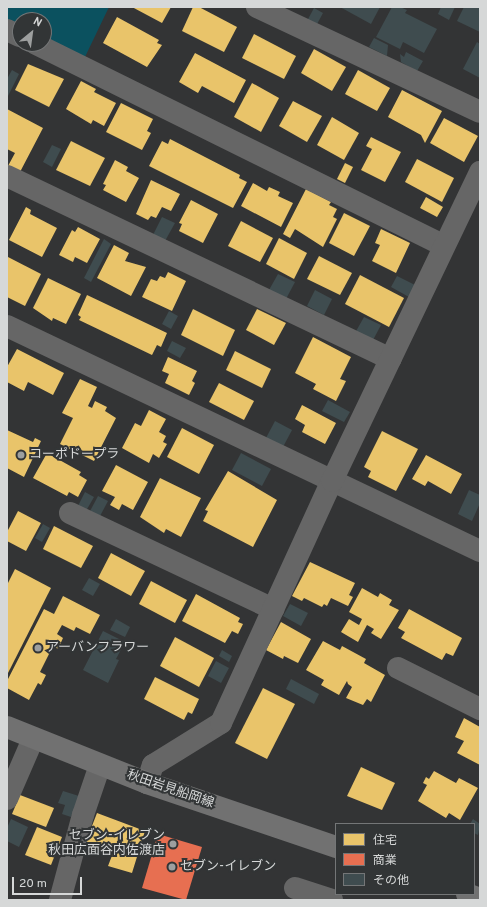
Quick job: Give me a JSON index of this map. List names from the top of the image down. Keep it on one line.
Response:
{"streets":{"main road":["秋田岩見船岡線"]},"places":["コーポドープラ","アーバンフラワー","セブン-イレブン 秋田広面谷内佐渡店","セブン-イレブン"],"legend":["住宅","商業","その他"],"scale_bar":"20 m","north":"top right"}
